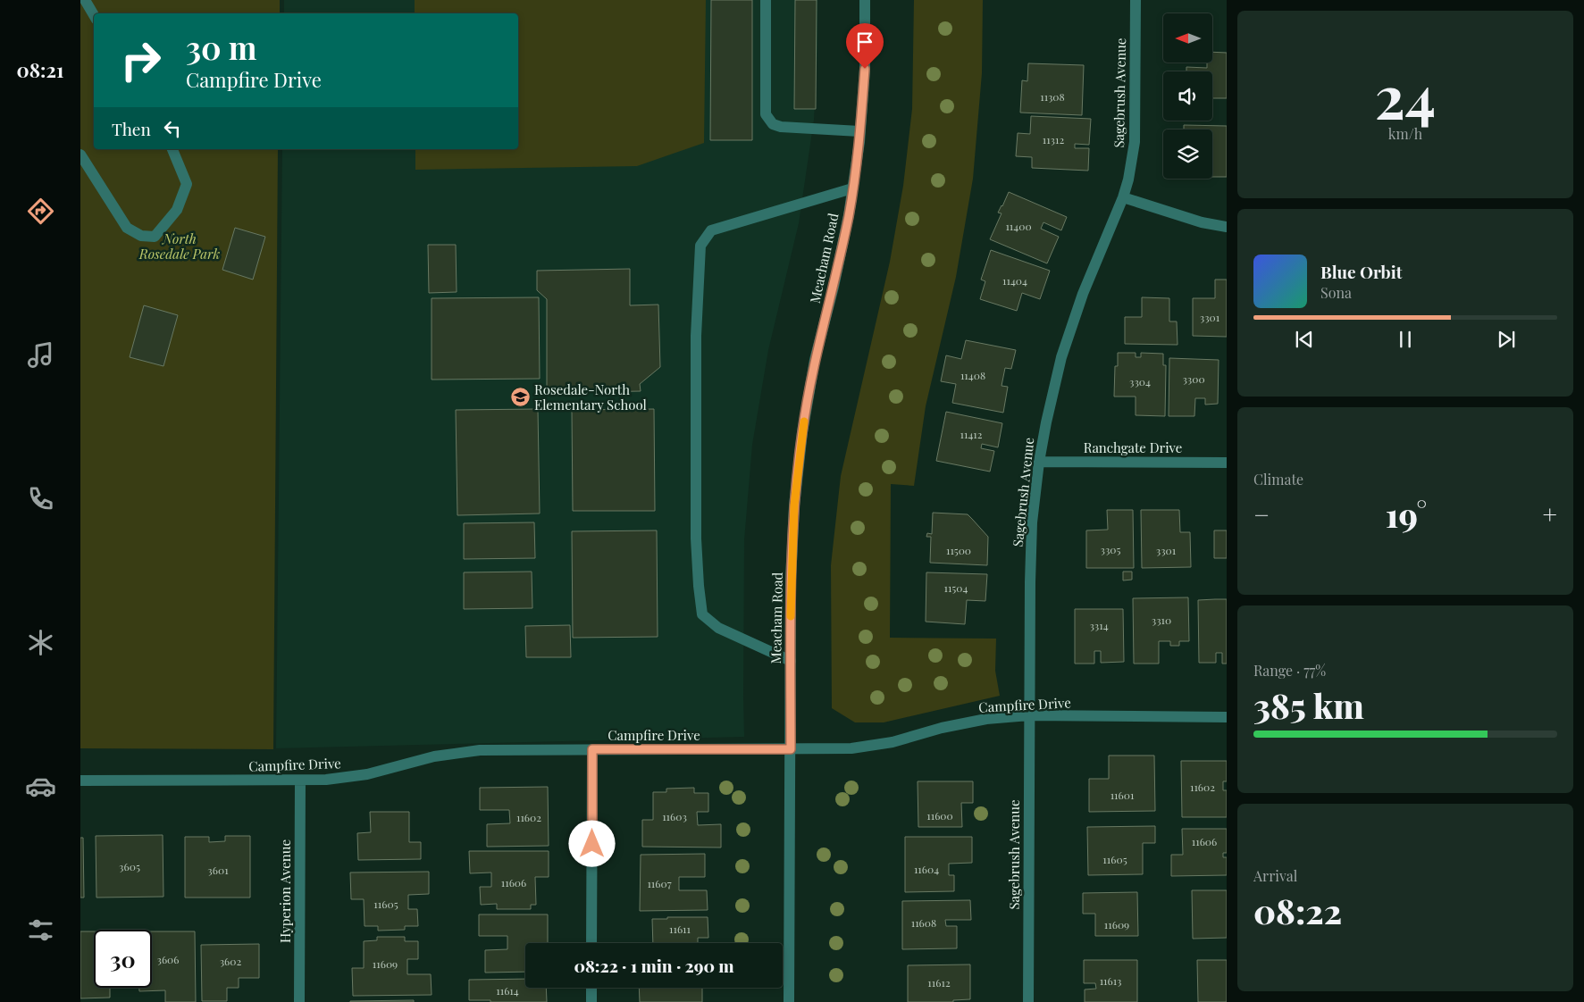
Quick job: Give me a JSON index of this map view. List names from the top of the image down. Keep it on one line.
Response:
{"streets":{"street":["Sagebrush Avenue","Meacham Road","Ranchgate Drive","Campfire Drive","Hyperion Avenue"]},"crossings":[["Sagebrush Avenue","Ranchgate Drive"],["Sagebrush Avenue","Campfire Drive"],["Meacham Road","Campfire Drive"],["Campfire Drive","Hyperion Avenue"]],"parks":["North Rosedale Park"],"places":{"school or university":["Rosedale-North Elementary School"]},"house_numbers":["11308","11312","11400","11404","3301","11408","3300","3304","11412","3305","11500","3301","11504","3310","3314","11602","11601","11600","11603","11602","11606","11605","3605","11604","3601","11606","11607","11605","11608","11609","11611","3606","3602","11609","11613","11612","11614"],"north":"left","page":{"tabs":"08:21","tile":[["24","km/h"],"Climate",["Range · 77%","385 km"],["Arrival","08:22"]],"turn":["30 m","Campfire Drive"],"then":"Then","song":["Blue Orbit","Sona"],"heat":["−","19°","+"],"limit":"30","trip":"08:22 · 1 min · 290 m"}}
